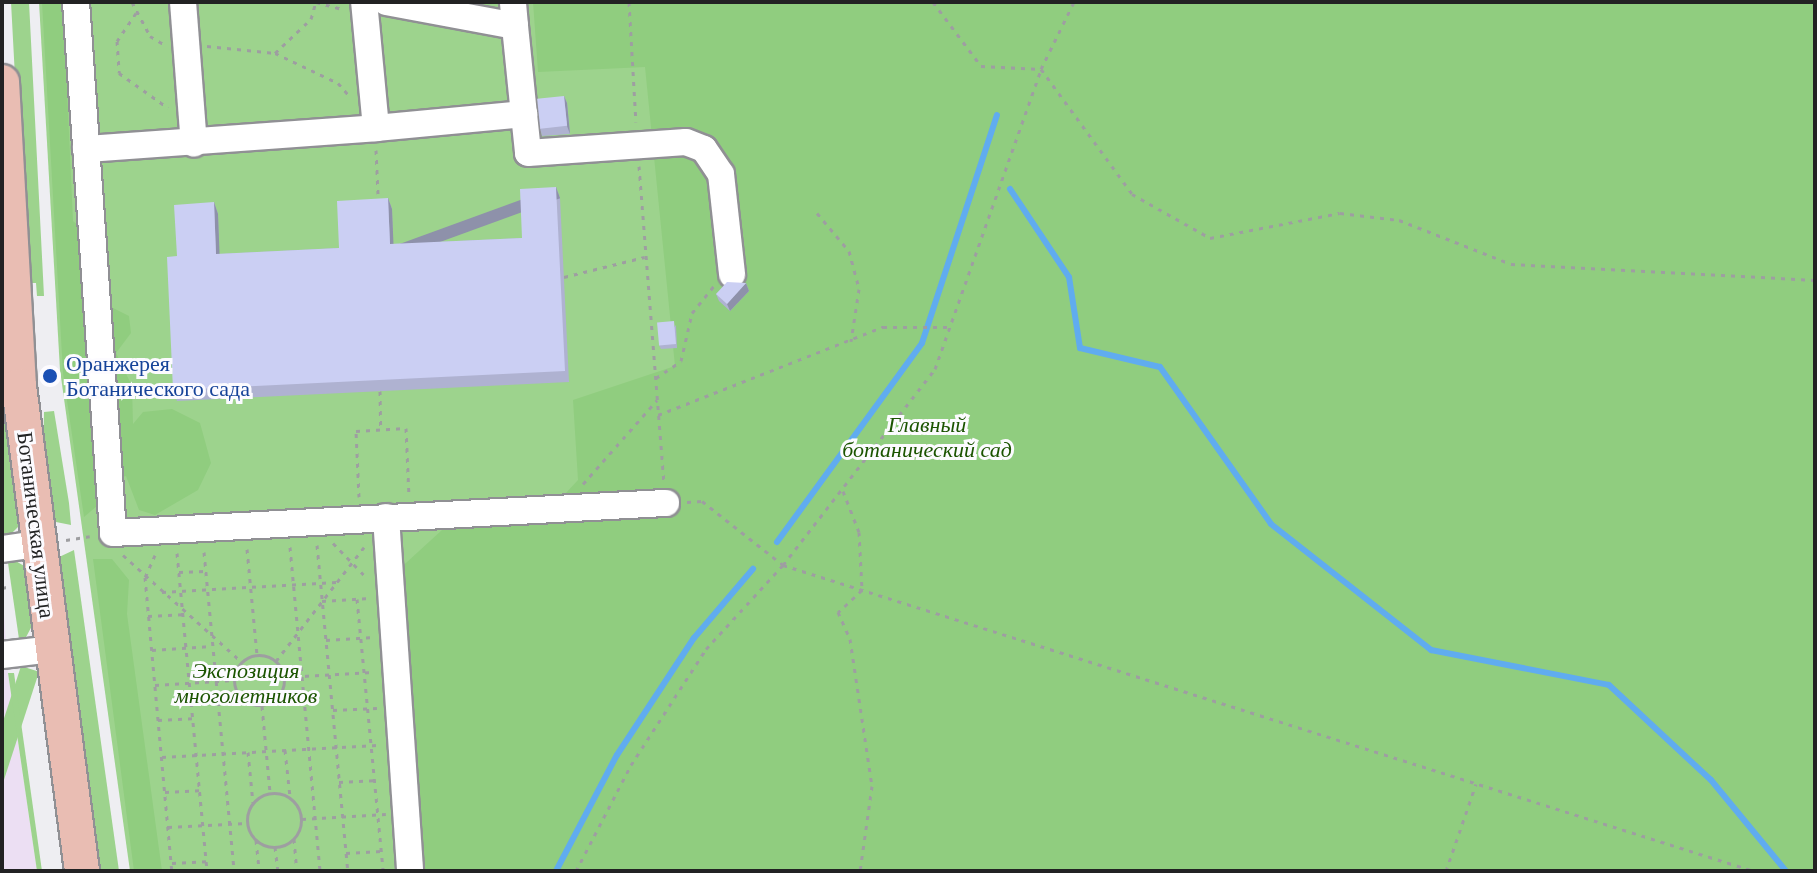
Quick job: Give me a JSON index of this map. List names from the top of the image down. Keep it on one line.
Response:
{"streets":{"main road":["Ботаническая улица"]},"parks":["Главный ботанический сад","Экспозиция многолетников"],"places":["Оранжерея Ботанического сада"]}
